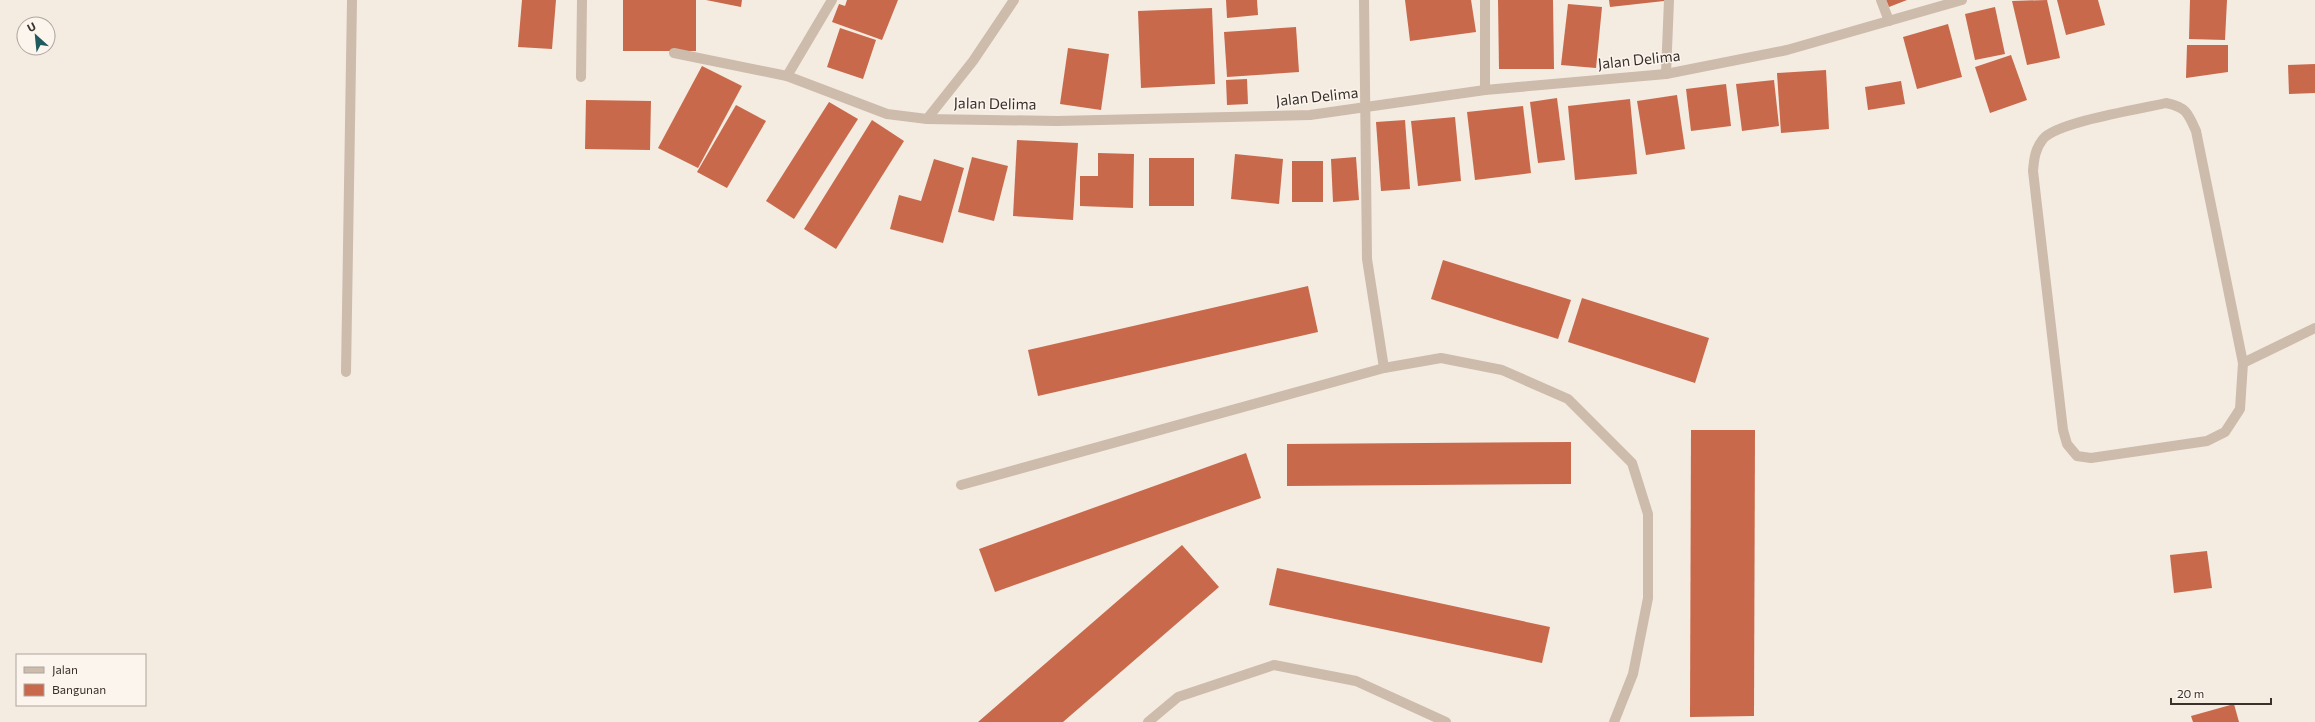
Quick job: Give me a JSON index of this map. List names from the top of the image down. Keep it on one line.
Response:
{"streets":{"street":["Jalan Delima"]},"legend":["Jalan","Bangunan"],"scale_bar":"20 m","north":"top left"}
